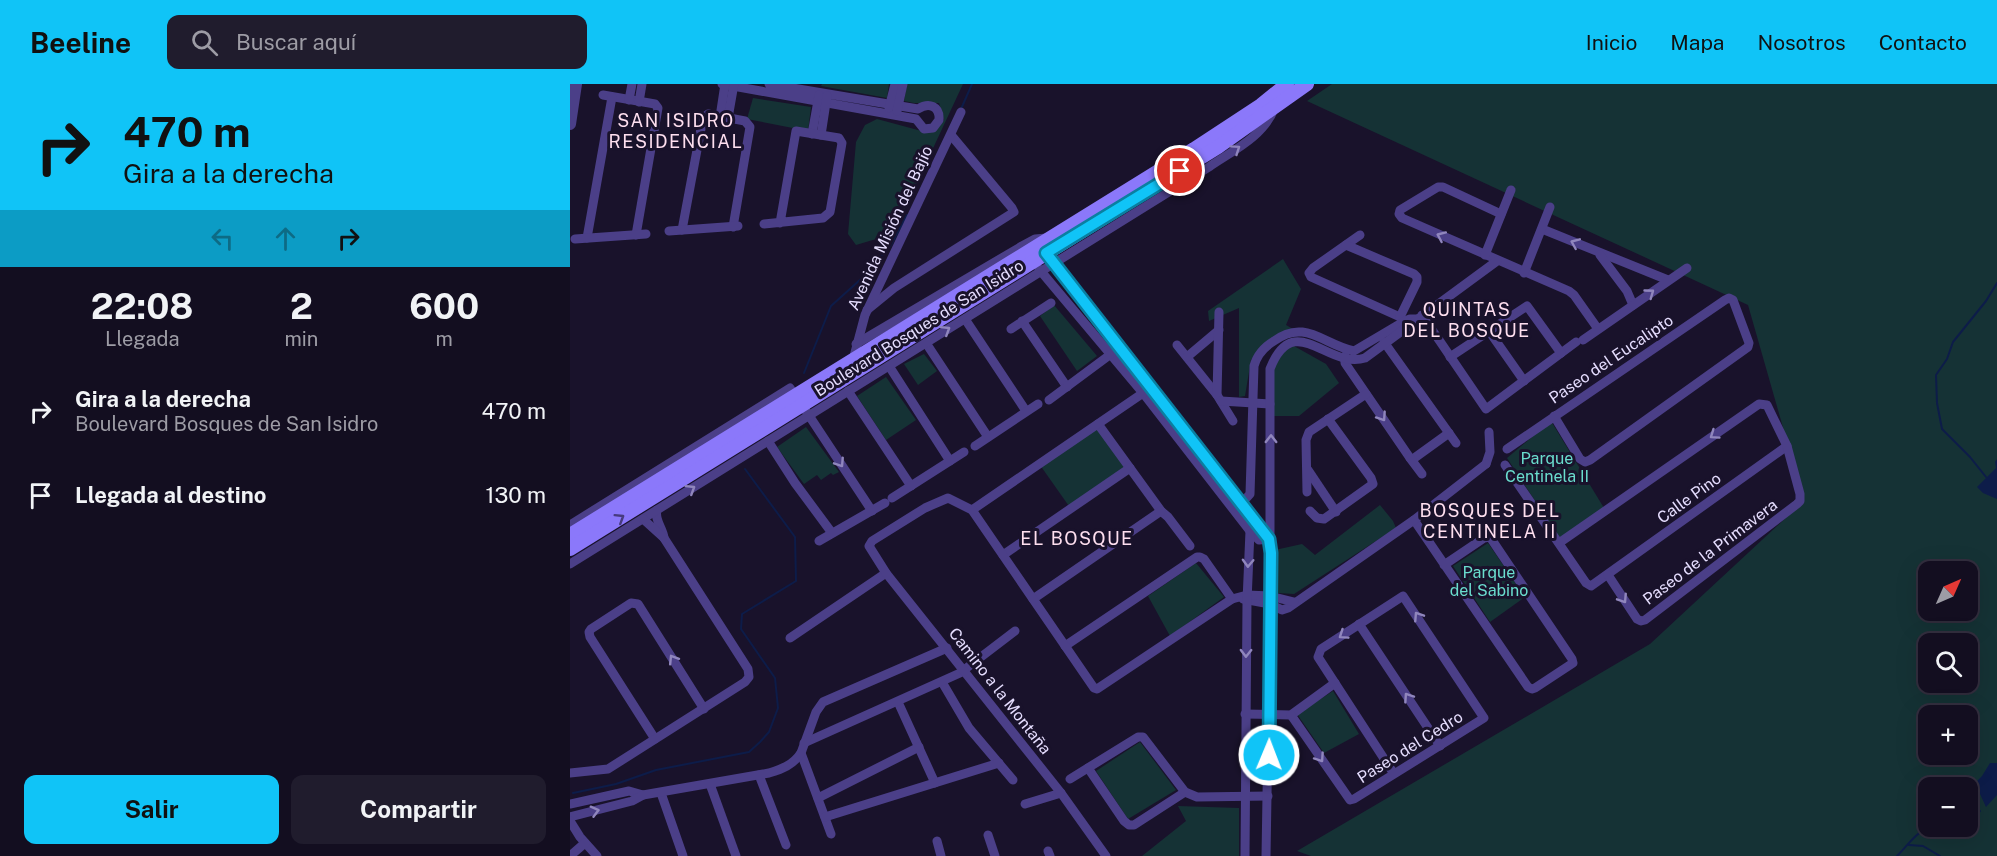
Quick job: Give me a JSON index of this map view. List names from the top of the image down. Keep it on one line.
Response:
{"streets":{"main road":["Boulevard Bosques de San Isidro"],"street":["Avenida Misión del Bajío","Paseo del Eucalipto","Calle Pino","Paseo de la Primavera","Camino a la Montaña","Paseo del Cedro"]},"crossings":[["Avenida Misión del Bajío","Boulevard Bosques de San Isidro"],["Calle Pino","Paseo de la Primavera"]],"districts":["SAN ISIDRO RESIDENCIAL","QUINTAS DEL BOSQUE","BOSQUES DEL CENTINELA II","EL BOSQUE"],"parks":["Parque Centinela II","Parque del Sabino"],"north":"top right","page":{"header":"Beeline","search":"Buscar aquí","nav":["Inicio","Mapa","Nosotros","Contacto"],"turn":["470 m","Gira a la derecha"],"eta":["22:08","Llegada","2","min","600","m"],"list":[{"name":"Gira a la derecha","note":"Boulevard Bosques de San Isidro","value":"470 m"},{"name":"Llegada al destino","value":"130 m"}],"map_buttons":["+","−"],"buttons":["Salir","Compartir"]}}
